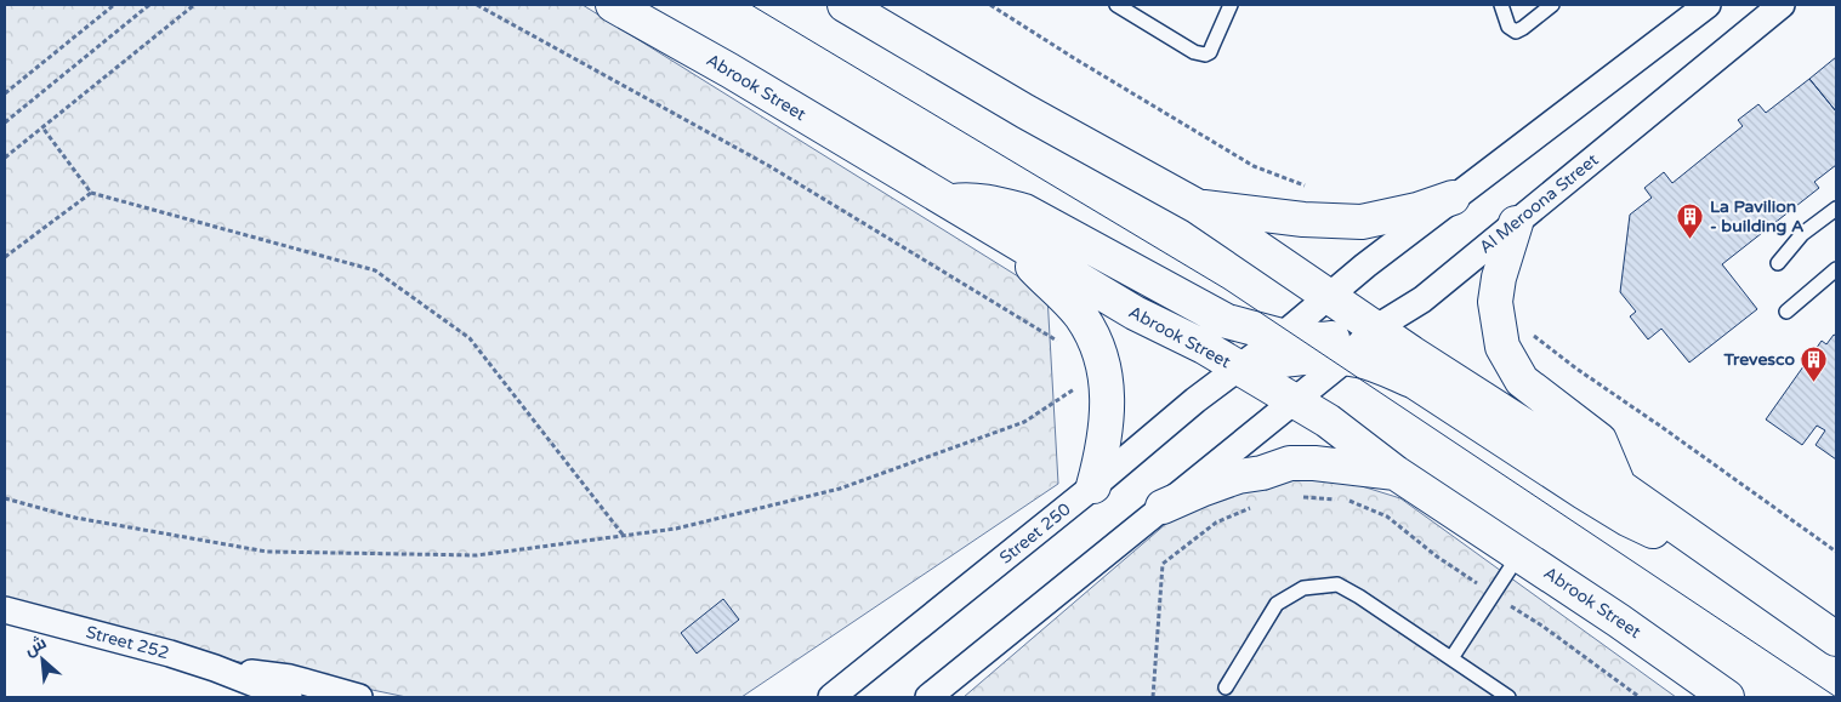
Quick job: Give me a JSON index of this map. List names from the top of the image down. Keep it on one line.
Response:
{"streets":{"street":["Abrook Street","Al Meroona Street","Street 250","Street 252"]},"crossings":[["Abrook Street","Al Meroona Street"],["Abrook Street","Street 250"]],"places":{"building":["La Pavilion - building A","Trevesco"]},"north":"top left"}
